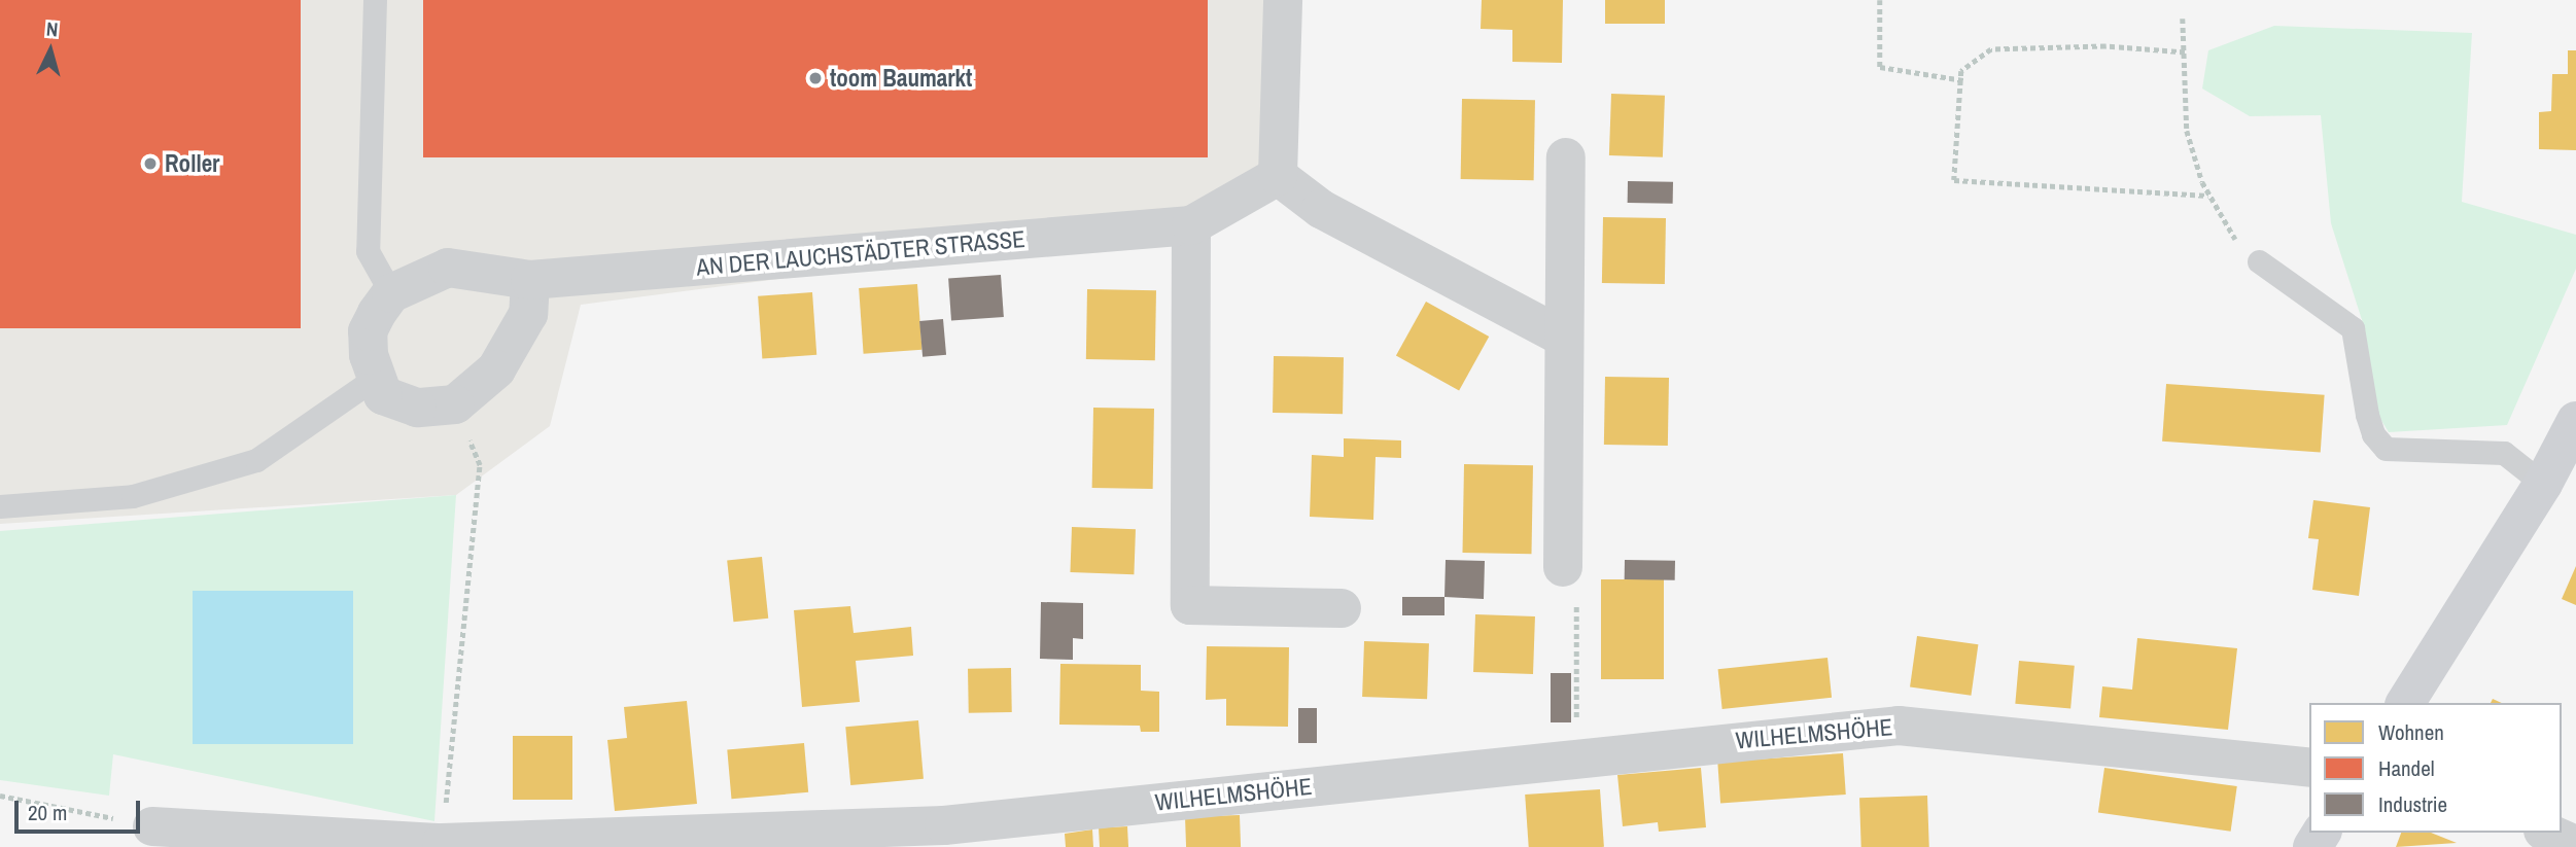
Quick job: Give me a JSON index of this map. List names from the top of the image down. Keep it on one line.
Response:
{"streets":{"street":["AN DER LAUCHSTÄDTER STRASSE","WILHELMSHÖHE"]},"places":["toom Baumarkt","Roller"],"legend":["Wohnen","Handel","Industrie"],"scale_bar":"20 m","north":"top"}
